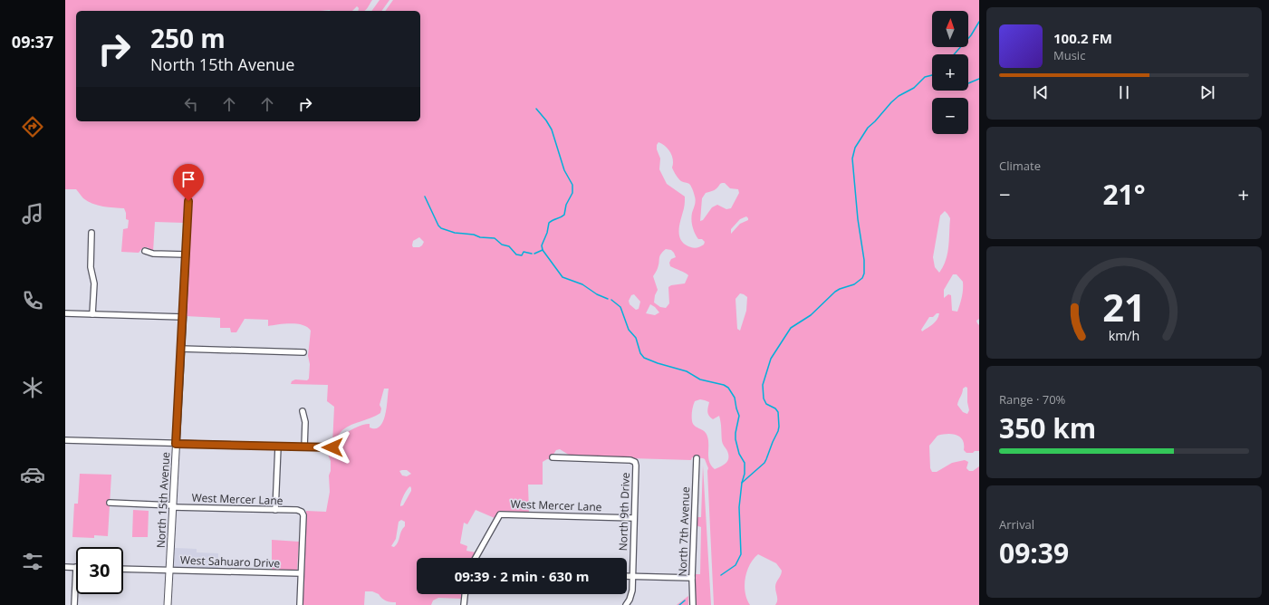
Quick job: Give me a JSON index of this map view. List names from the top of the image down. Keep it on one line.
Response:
{"streets":{"street":["West Mercer Lane","North 15th Avenue","North 9th Drive","North 7th Avenue","West Sahuaro Drive"]},"crossings":[["West Mercer Lane","North 15th Avenue"],["West Mercer Lane","North 9th Drive"],["West Mercer Lane","West Sahuaro Drive"],["North 15th Avenue","West Sahuaro Drive"]],"north":"top","page":{"tabs":"09:37","map_buttons":["+","−"],"turn":["250 m","North 15th Avenue"],"song":["100.2 FM","Music"],"tile":["Climate",["Range · 70%","350 km"],["Arrival","09:39"]],"heat":["−","21°","+"],"limit":"30","trip":"09:39 · 2 min · 630 m","gauge":["21","km/h"]}}
